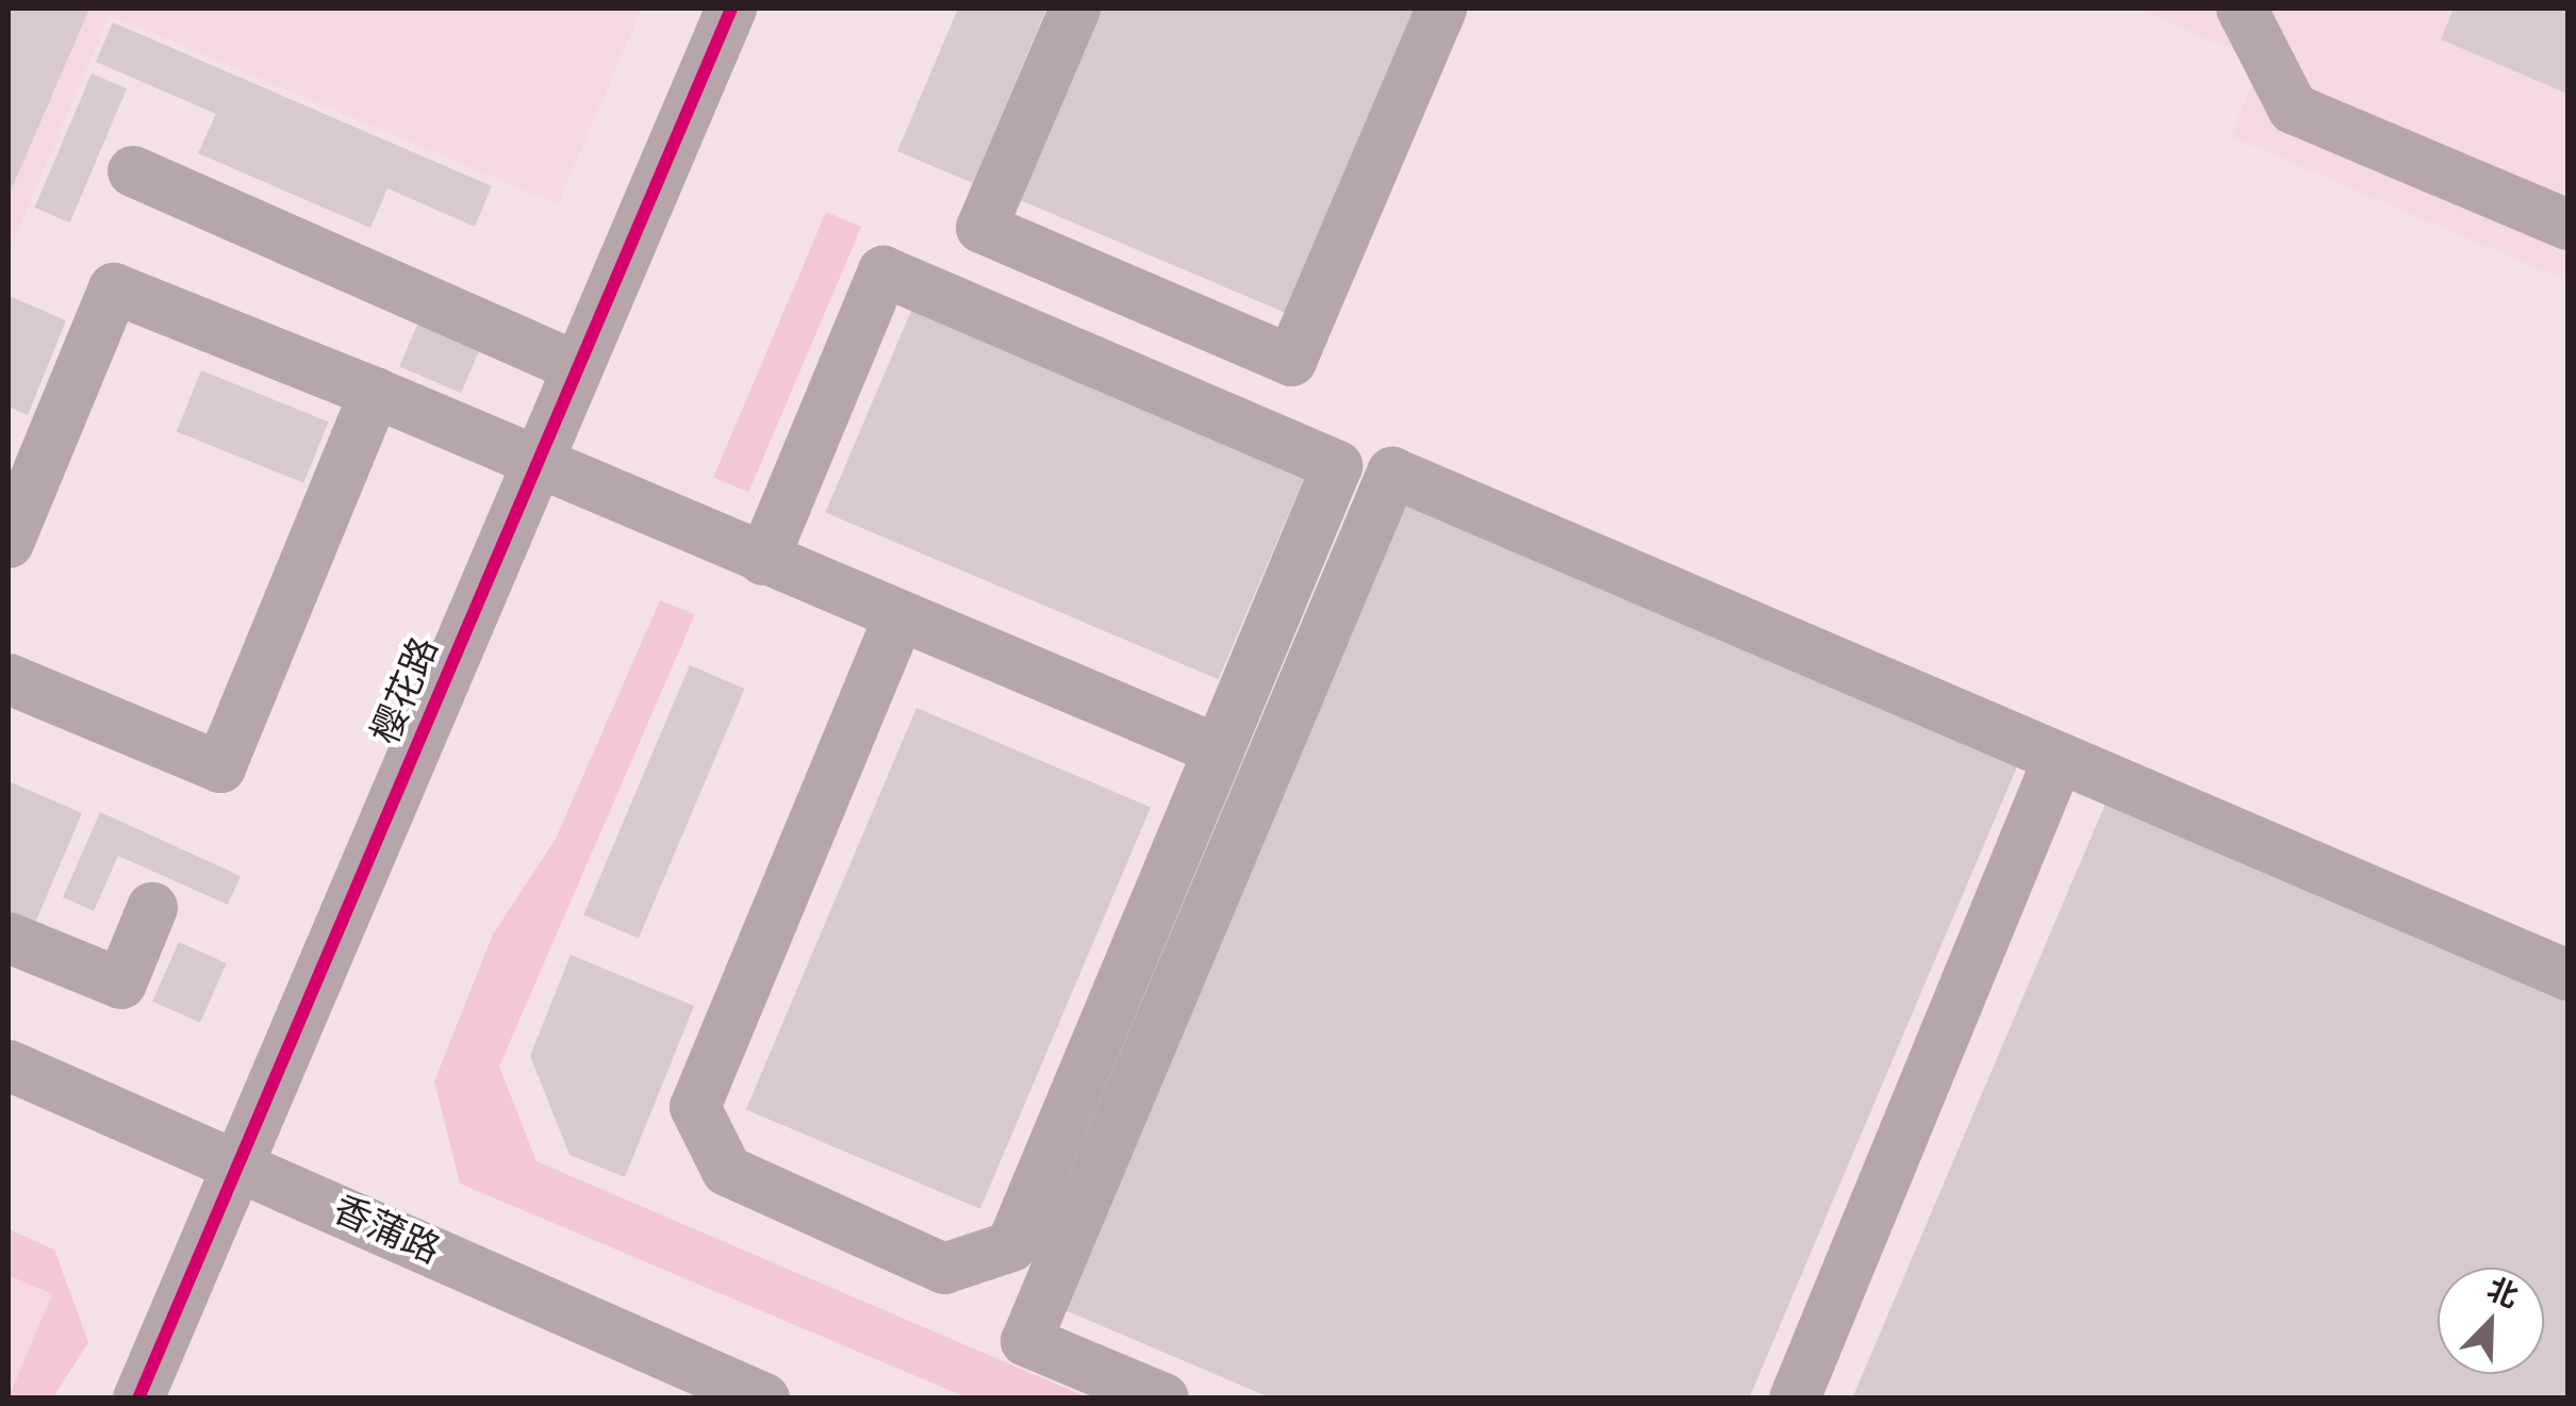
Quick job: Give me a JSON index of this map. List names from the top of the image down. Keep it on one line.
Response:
{"streets":{"street":["樱花路","香蒲路"]},"crossings":[["樱花路","香蒲路"]],"north":"top right"}
